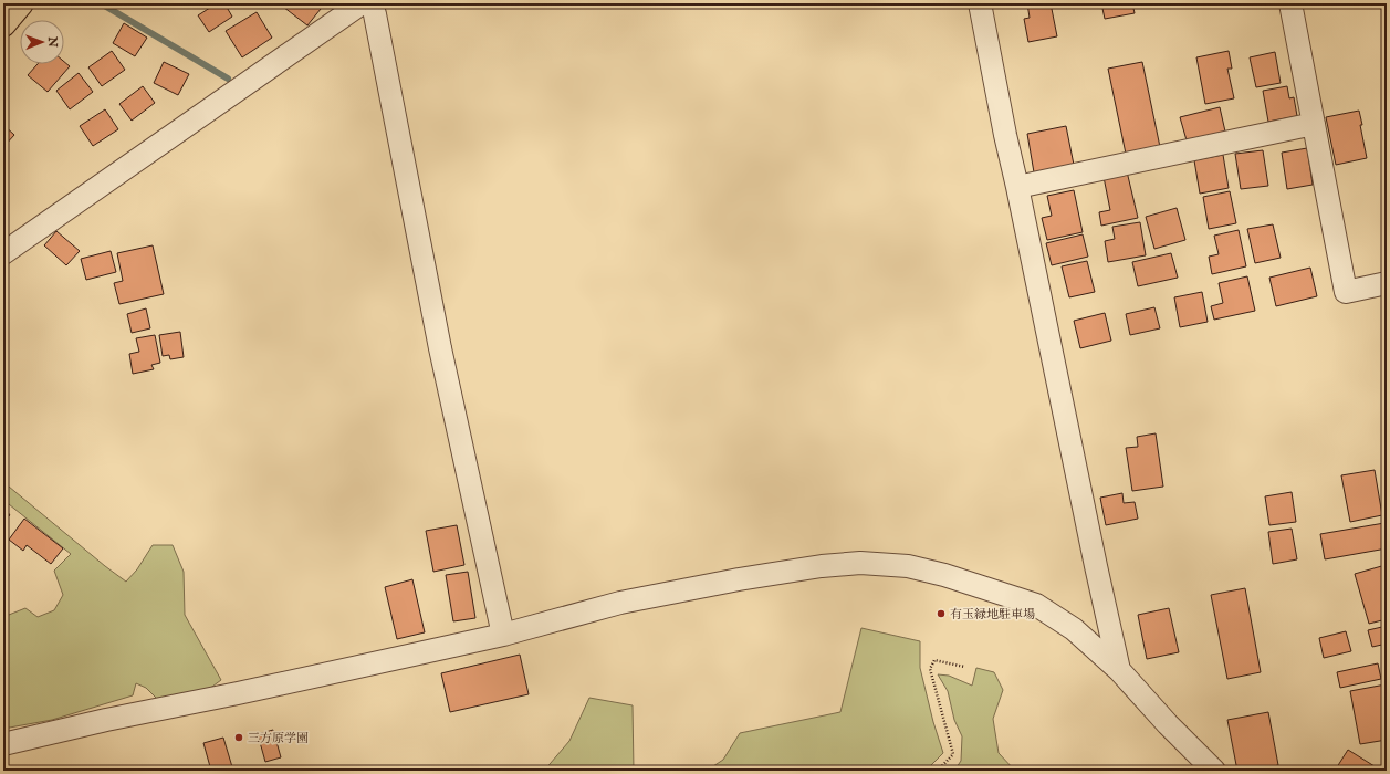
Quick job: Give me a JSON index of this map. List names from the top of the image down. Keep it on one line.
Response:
{"places":["有玉緑地駐車場","三方原学園"],"north":"right"}
